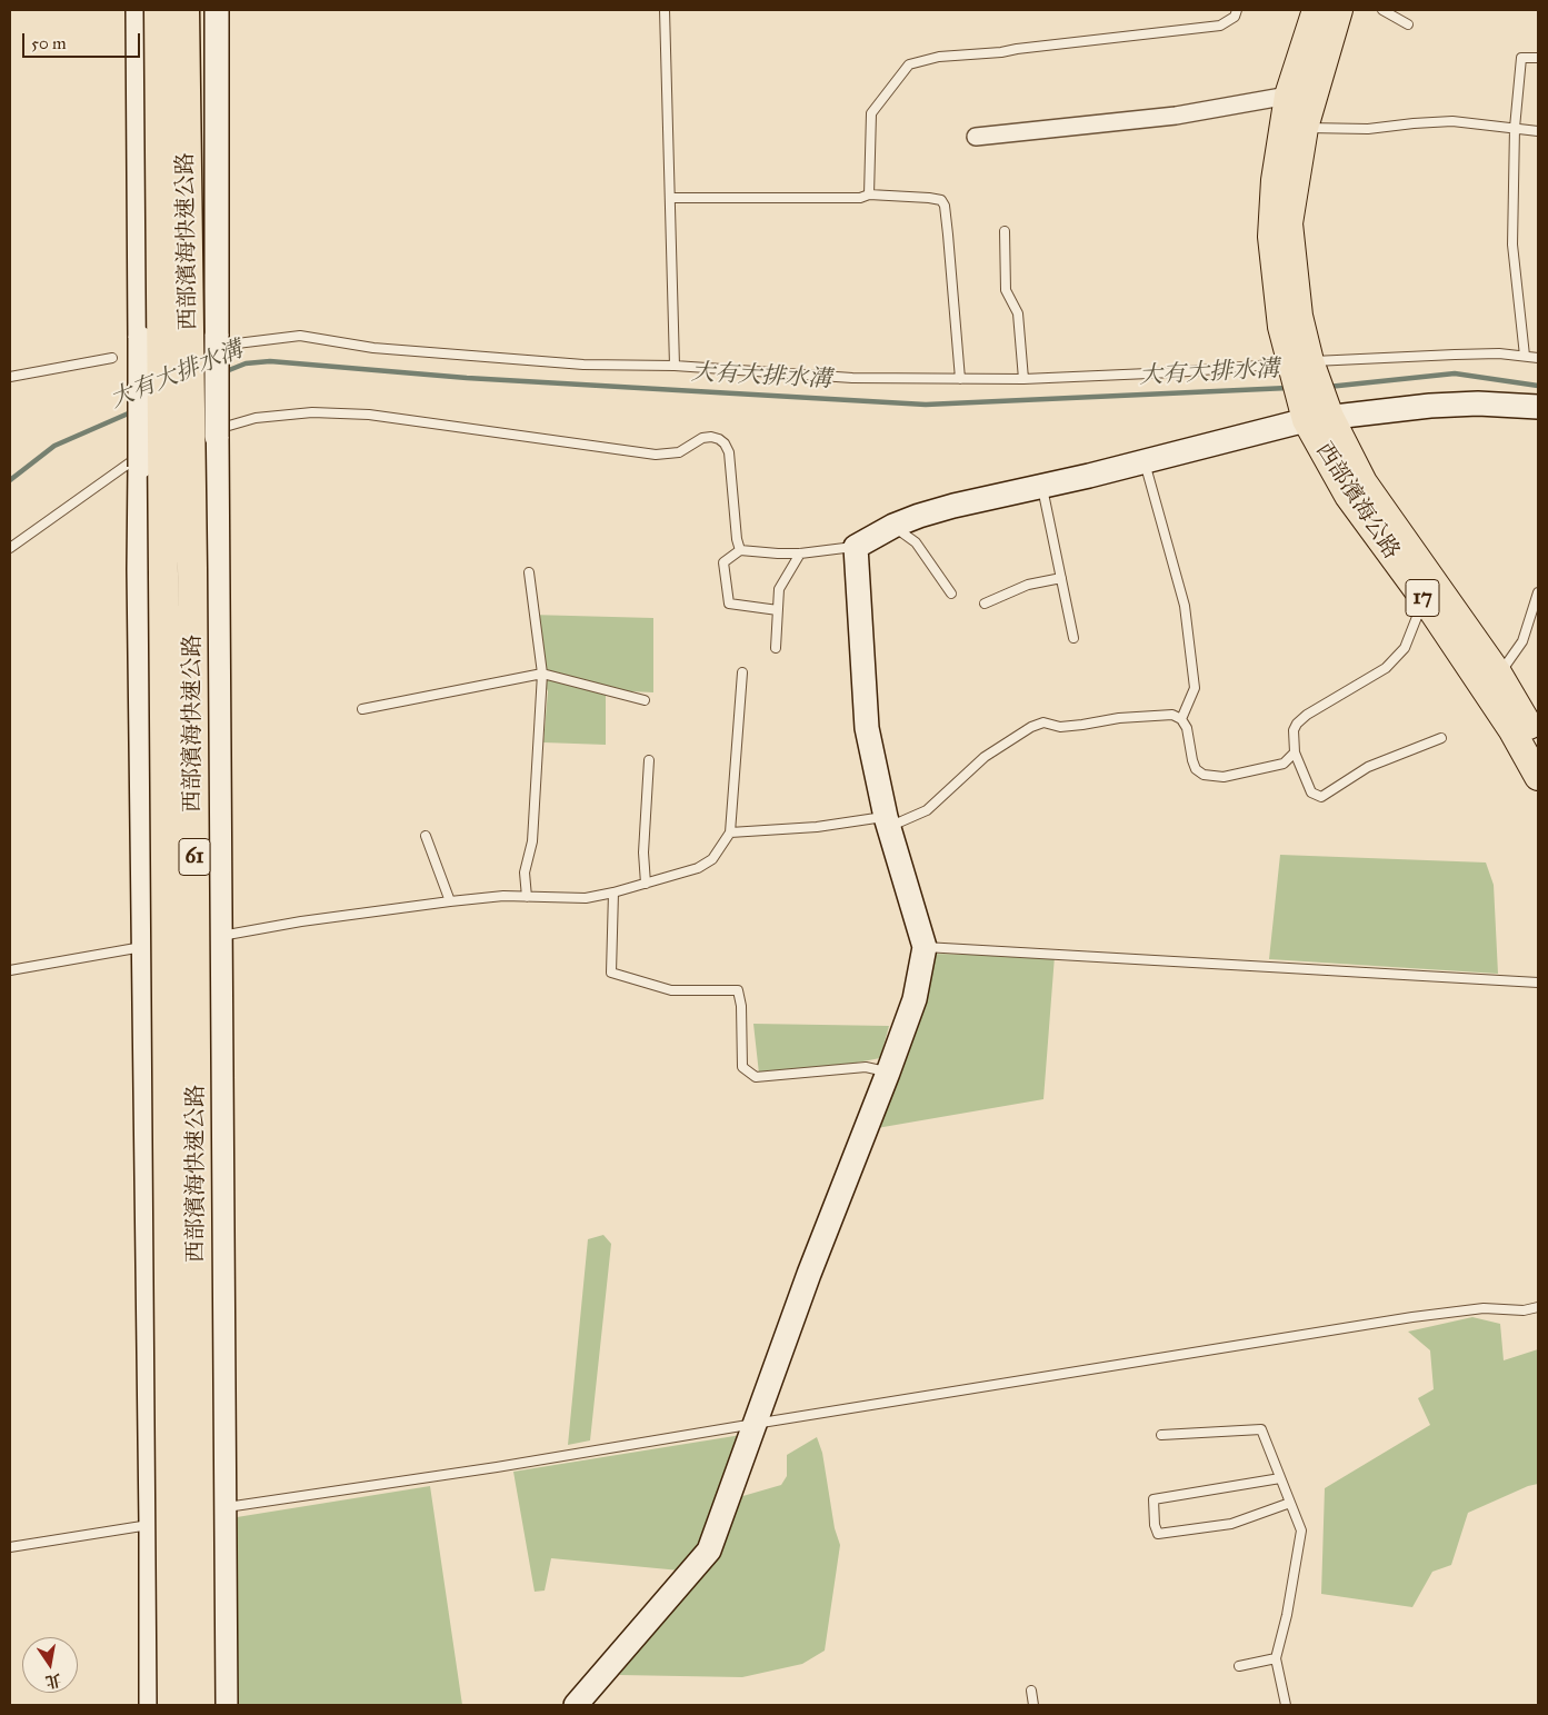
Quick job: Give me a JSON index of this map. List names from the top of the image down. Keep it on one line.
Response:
{"streets":{"highway":["西部濱海快速公路","61"],"main road":["西部濱海公路","17"]},"crossings":[["西部濱海公路","17"]],"water":["大有大排水溝"],"scale_bar":"50 m","north":"bottom"}
